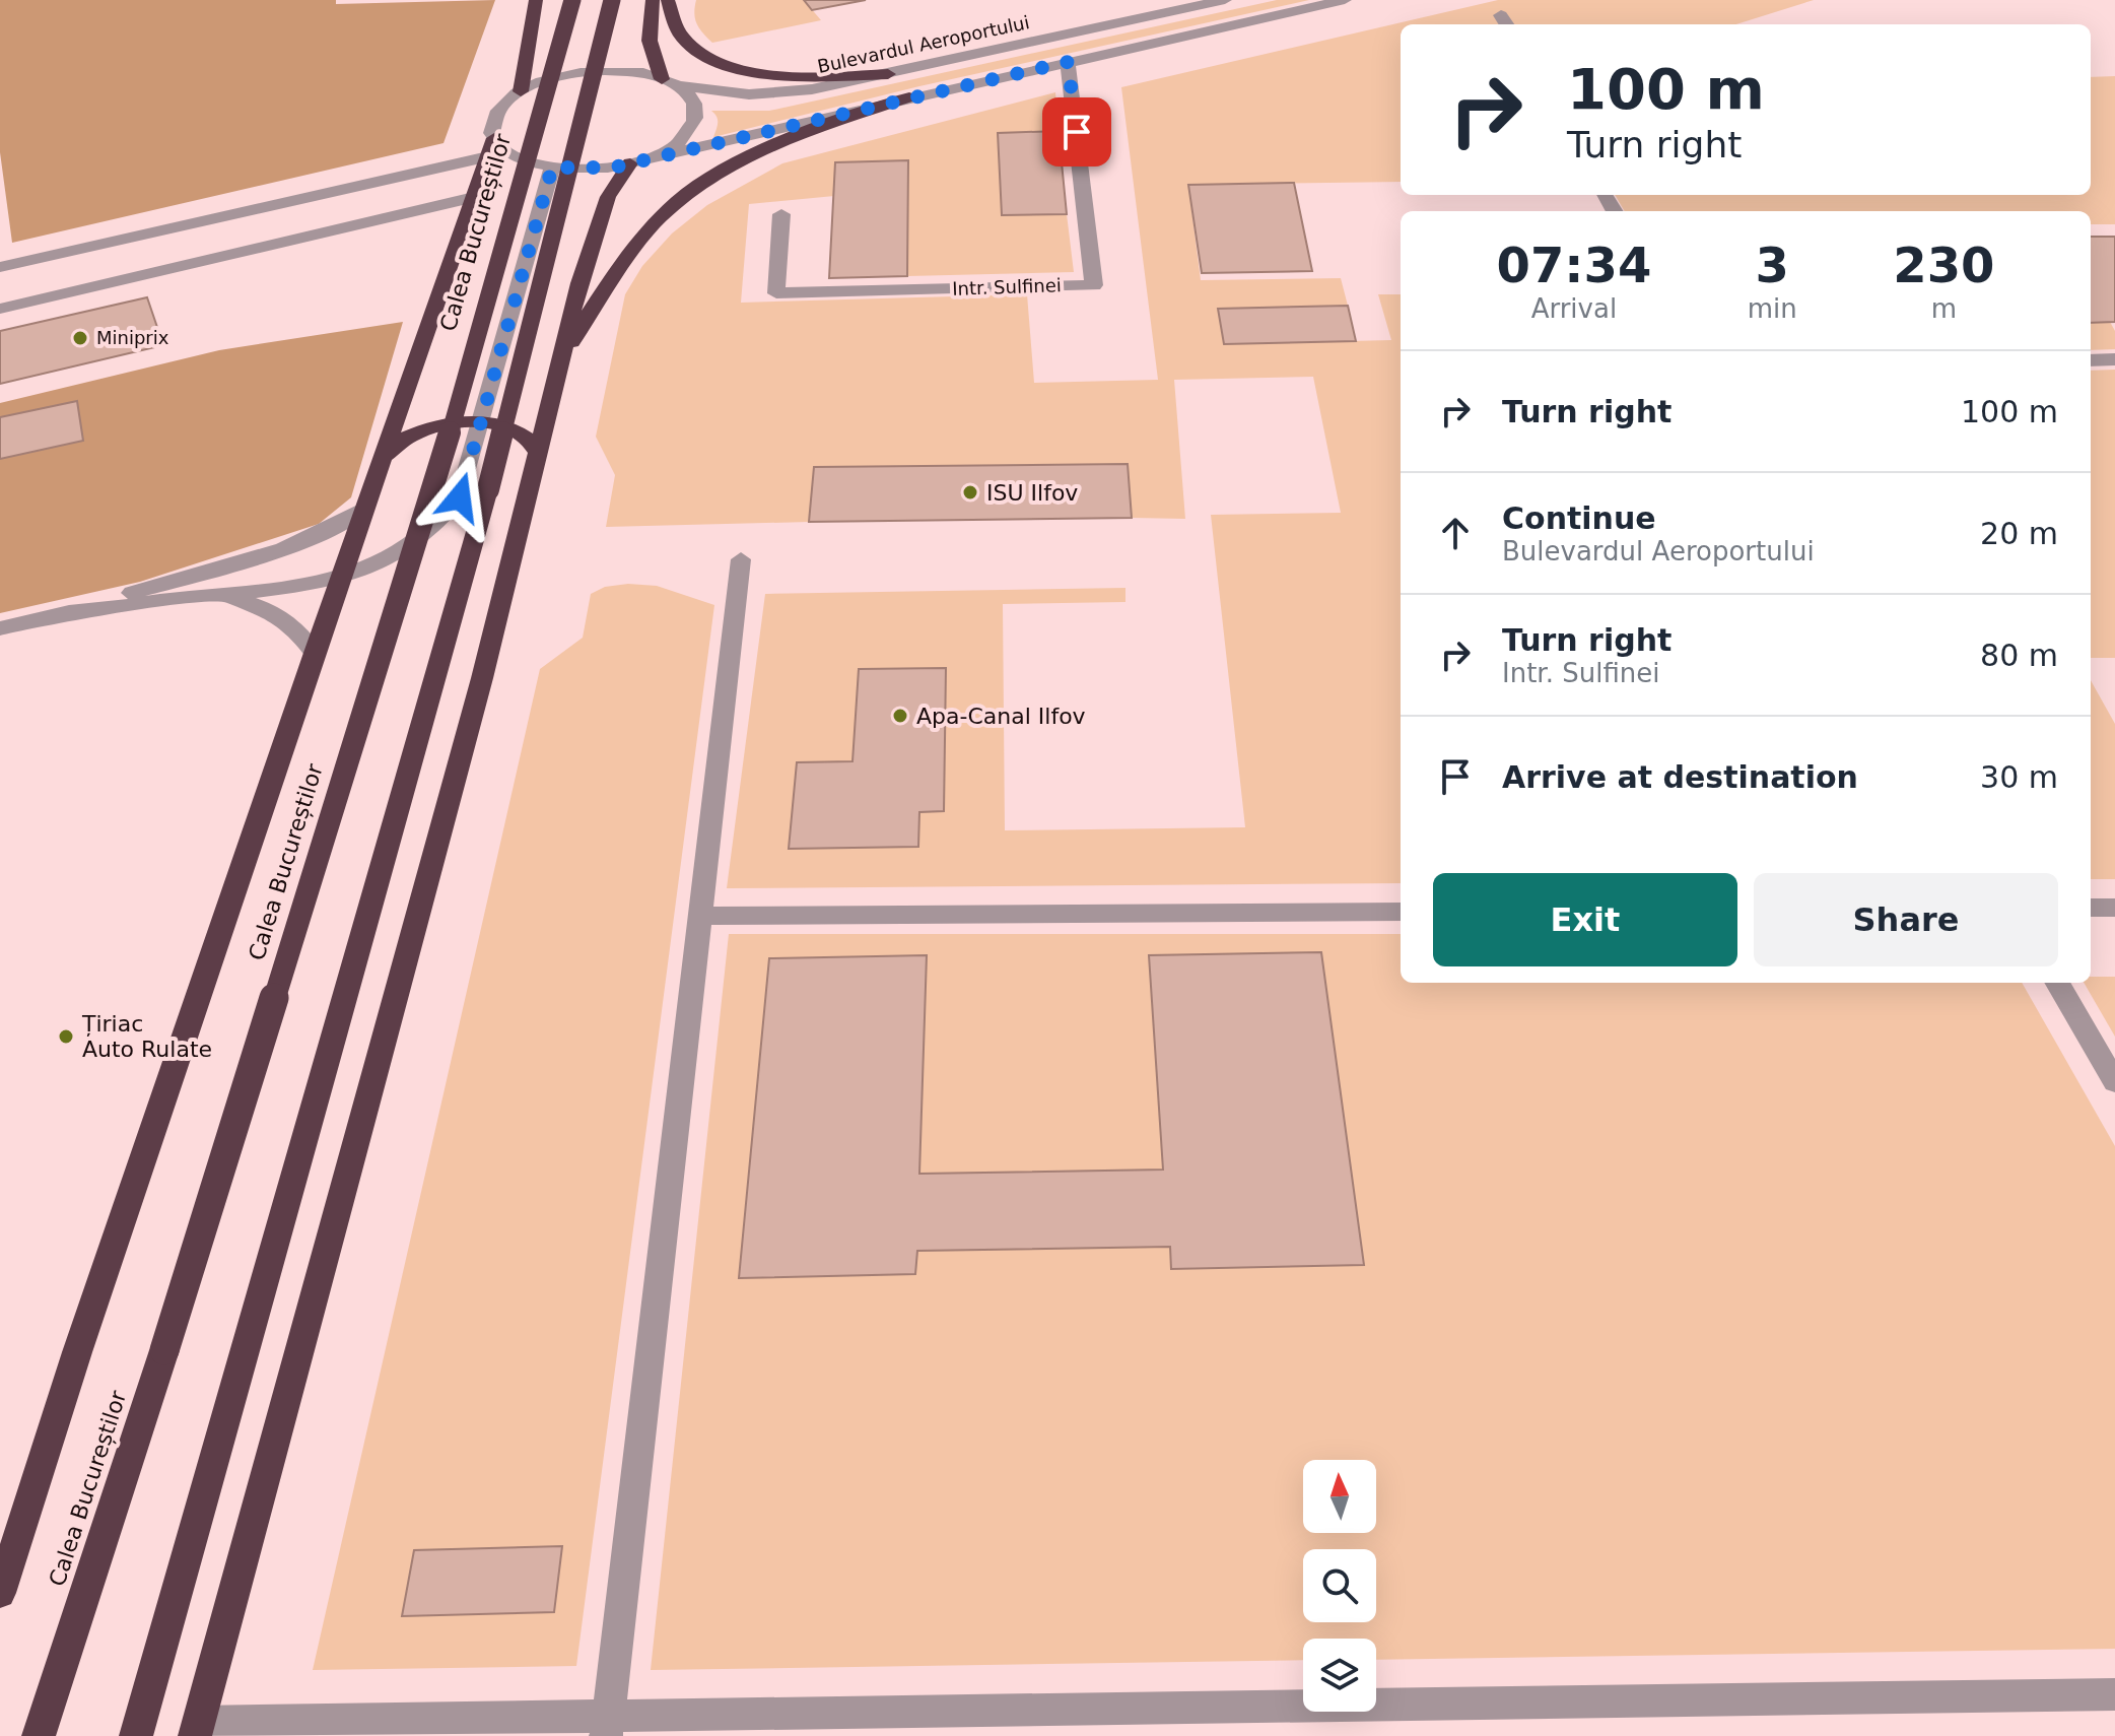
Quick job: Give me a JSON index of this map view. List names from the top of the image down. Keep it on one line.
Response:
{"streets":{"highway":["Calea Bucureștilor"],"street":["Bulevardul Aeroportului","Intr. Sulfinei"]},"places":["Miniprix","ISU Ilfov","Apa-Canal Ilfov","Țiriac Auto Rulate"],"north":"top","page":{"turn":["100 m","Turn right"],"eta":["07:34","Arrival","3","min","230","m"],"list":[{"name":"Turn right","value":"100 m"},{"name":"Continue","note":"Bulevardul Aeroportului","value":"20 m"},{"name":"Turn right","note":"Intr. Sulfinei","value":"80 m"},{"name":"Arrive at destination","value":"30 m"}],"buttons":["Exit","Share"]}}
